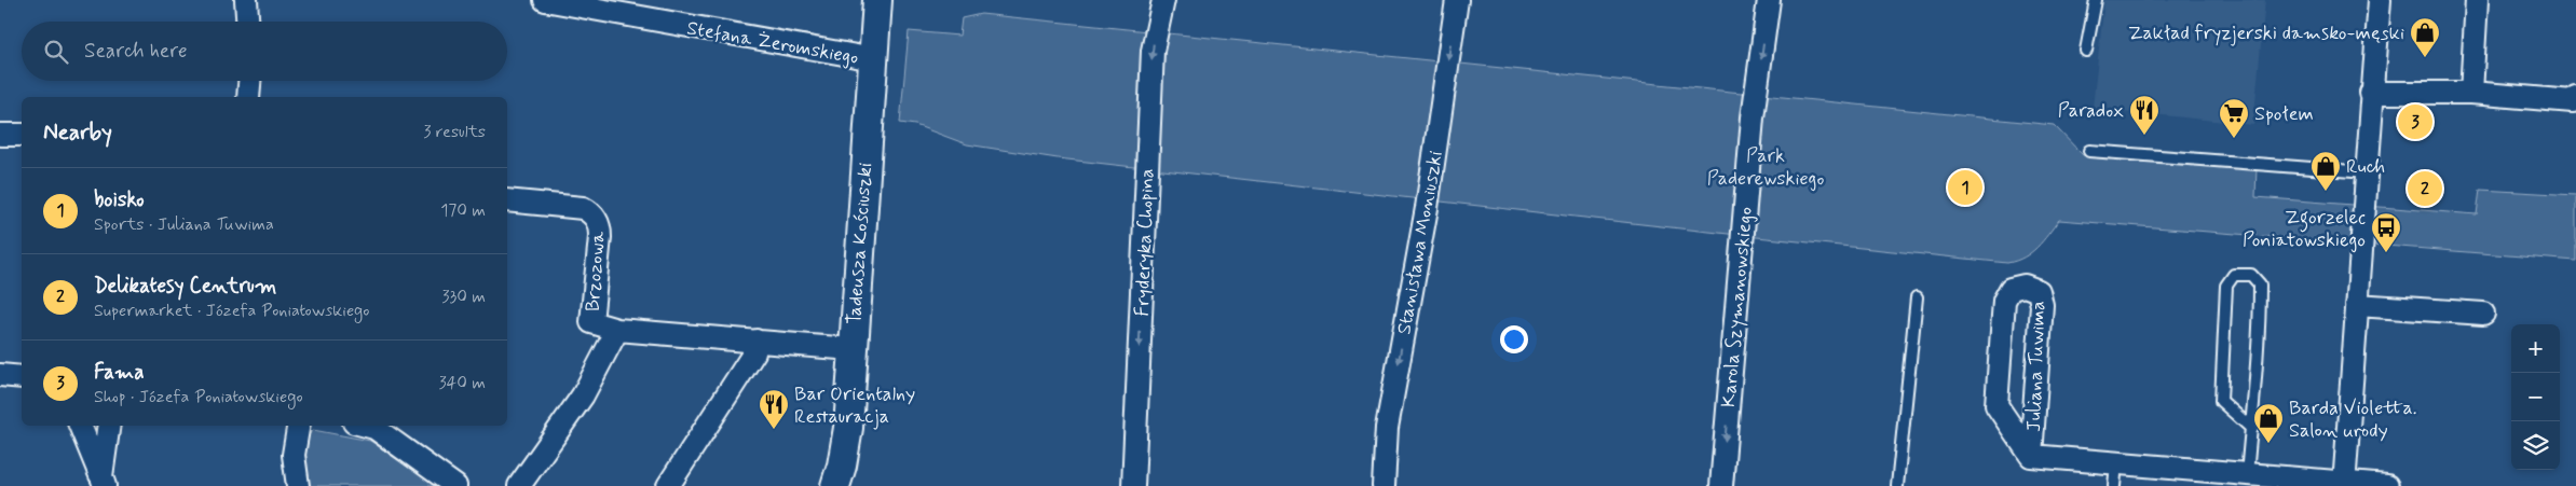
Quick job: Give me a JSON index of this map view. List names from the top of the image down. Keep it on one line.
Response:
{"streets":{"street":["Stefana Żeromskiego","Fryderyka Chopina","Stanisława Moniuszki","Tadeusza Kościuszki","Brzozowa","Karola Szymanowskiego","Juliana Tuwima"]},"crossings":[["Stefana Żeromskiego","Tadeusza Kościuszki"]],"one_way":["Fryderyka Chopina","Stanisława Moniuszki","Karola Szymanowskiego"],"parks":["Park Paderewskiego"],"places":{"shop":["Zakład fryzjerski damsko-męski","Ruch","Barda Violetta. Salon urody"],"restaurant":["Paradox","Bar Orientalny Restauracja"],"supermarket":["Społem"],"bus stop":["Zgorzelec Poniatowskiego"]},"page":{"search":"Search here","heading":["Nearby","3 results"],"pins":["3","1","2"],"list":[{"mark":"1","name":"boisko","note":"Sports · Juliana Tuwima","value":"170 m"},{"mark":"2","name":"Delikatesy Centrum","note":"Supermarket · Józefa Poniatowskiego","value":"330 m"},{"mark":"3","name":"Fama","note":"Shop · Józefa Poniatowskiego","value":"340 m"}],"map_buttons":["+","−"]}}
